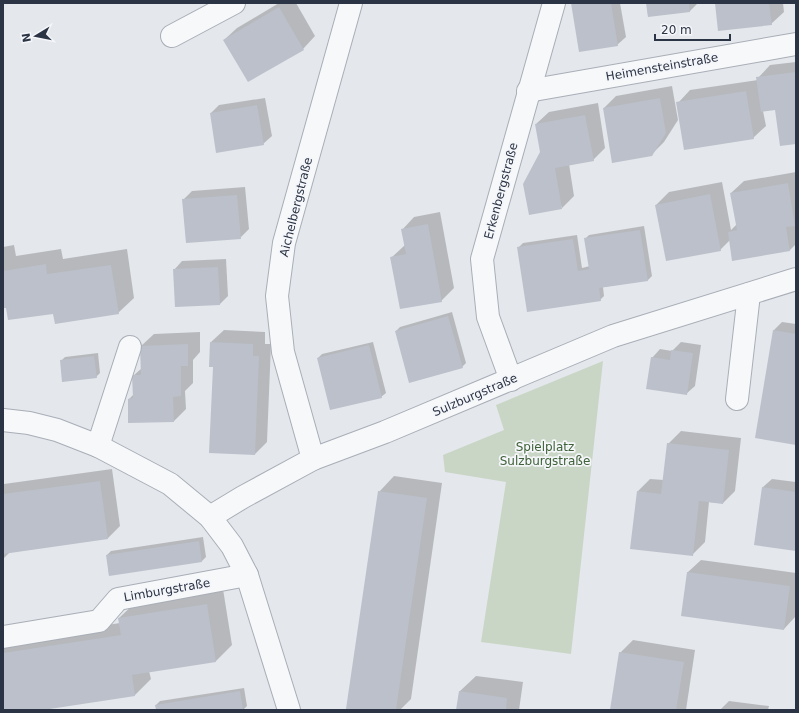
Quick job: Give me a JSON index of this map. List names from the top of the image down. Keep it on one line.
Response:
{"streets":{"street":["Heimensteinstraße","Erkenbergstraße","Aichelbergstraße","Sulzburgstraße","Limburgstraße"]},"crossings":[["Heimensteinstraße","Erkenbergstraße"],["Erkenbergstraße","Sulzburgstraße"],["Aichelbergstraße","Sulzburgstraße"]],"parks":["Spielplatz Sulzburgstraße"],"scale_bar":"20 m","north":"left"}
